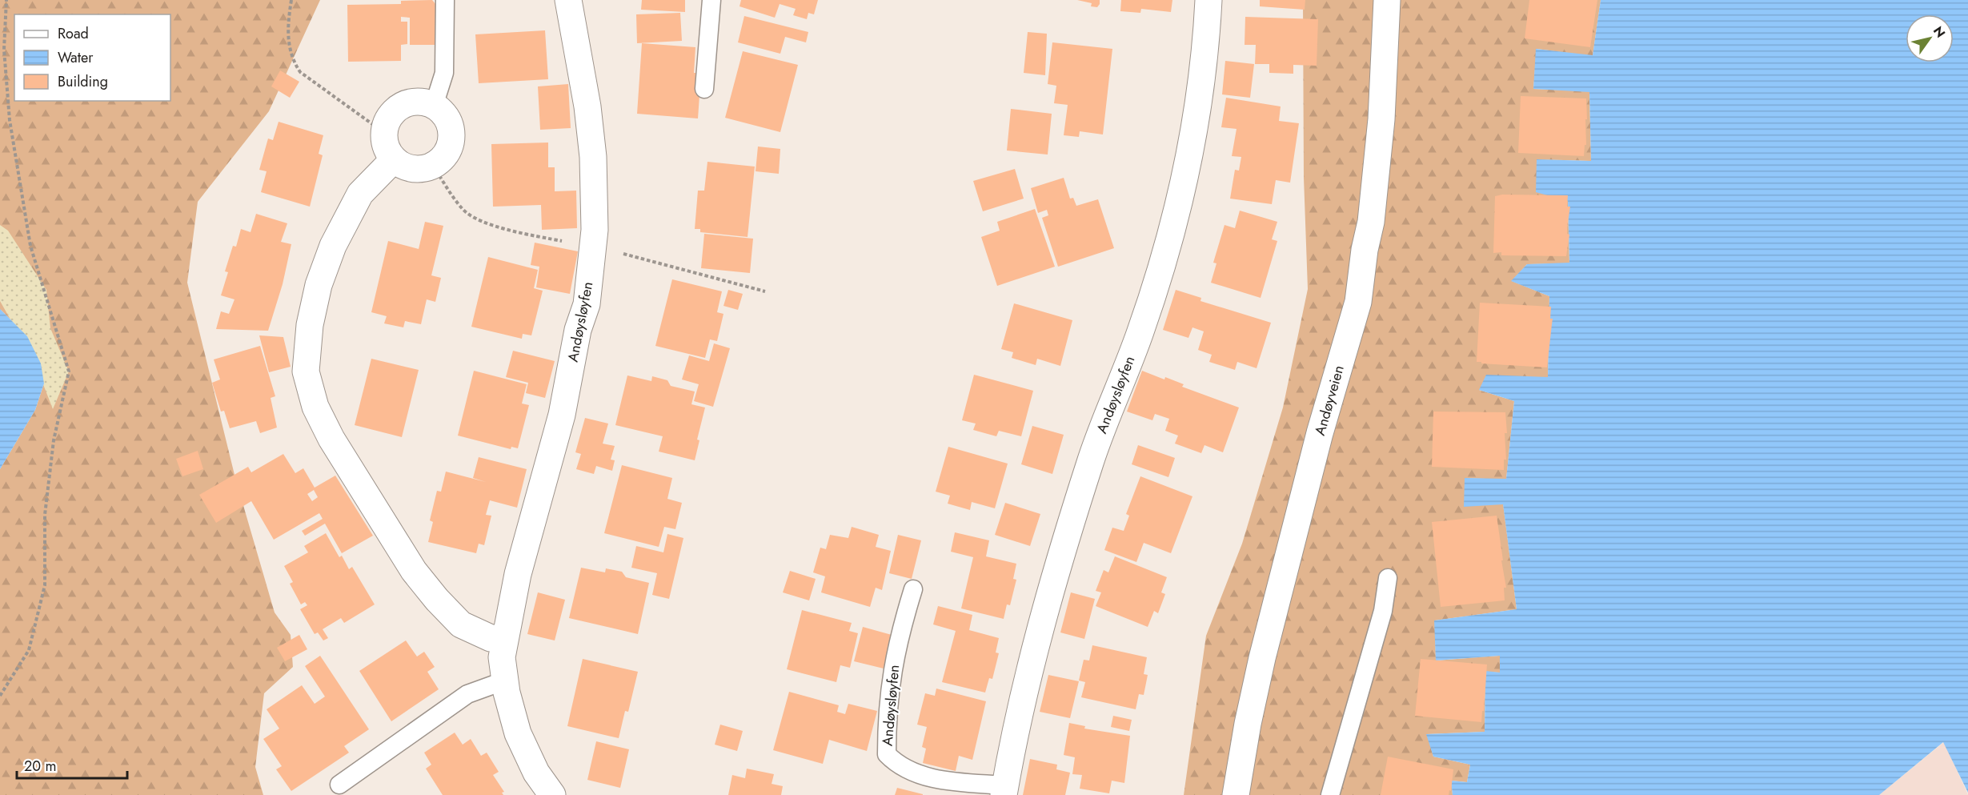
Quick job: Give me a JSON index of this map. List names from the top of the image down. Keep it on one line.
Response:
{"streets":{"street":["Andøysløyfen","Andøyveien"]},"legend":["Road","Water","Building"],"scale_bar":"20 m","north":"top right"}
